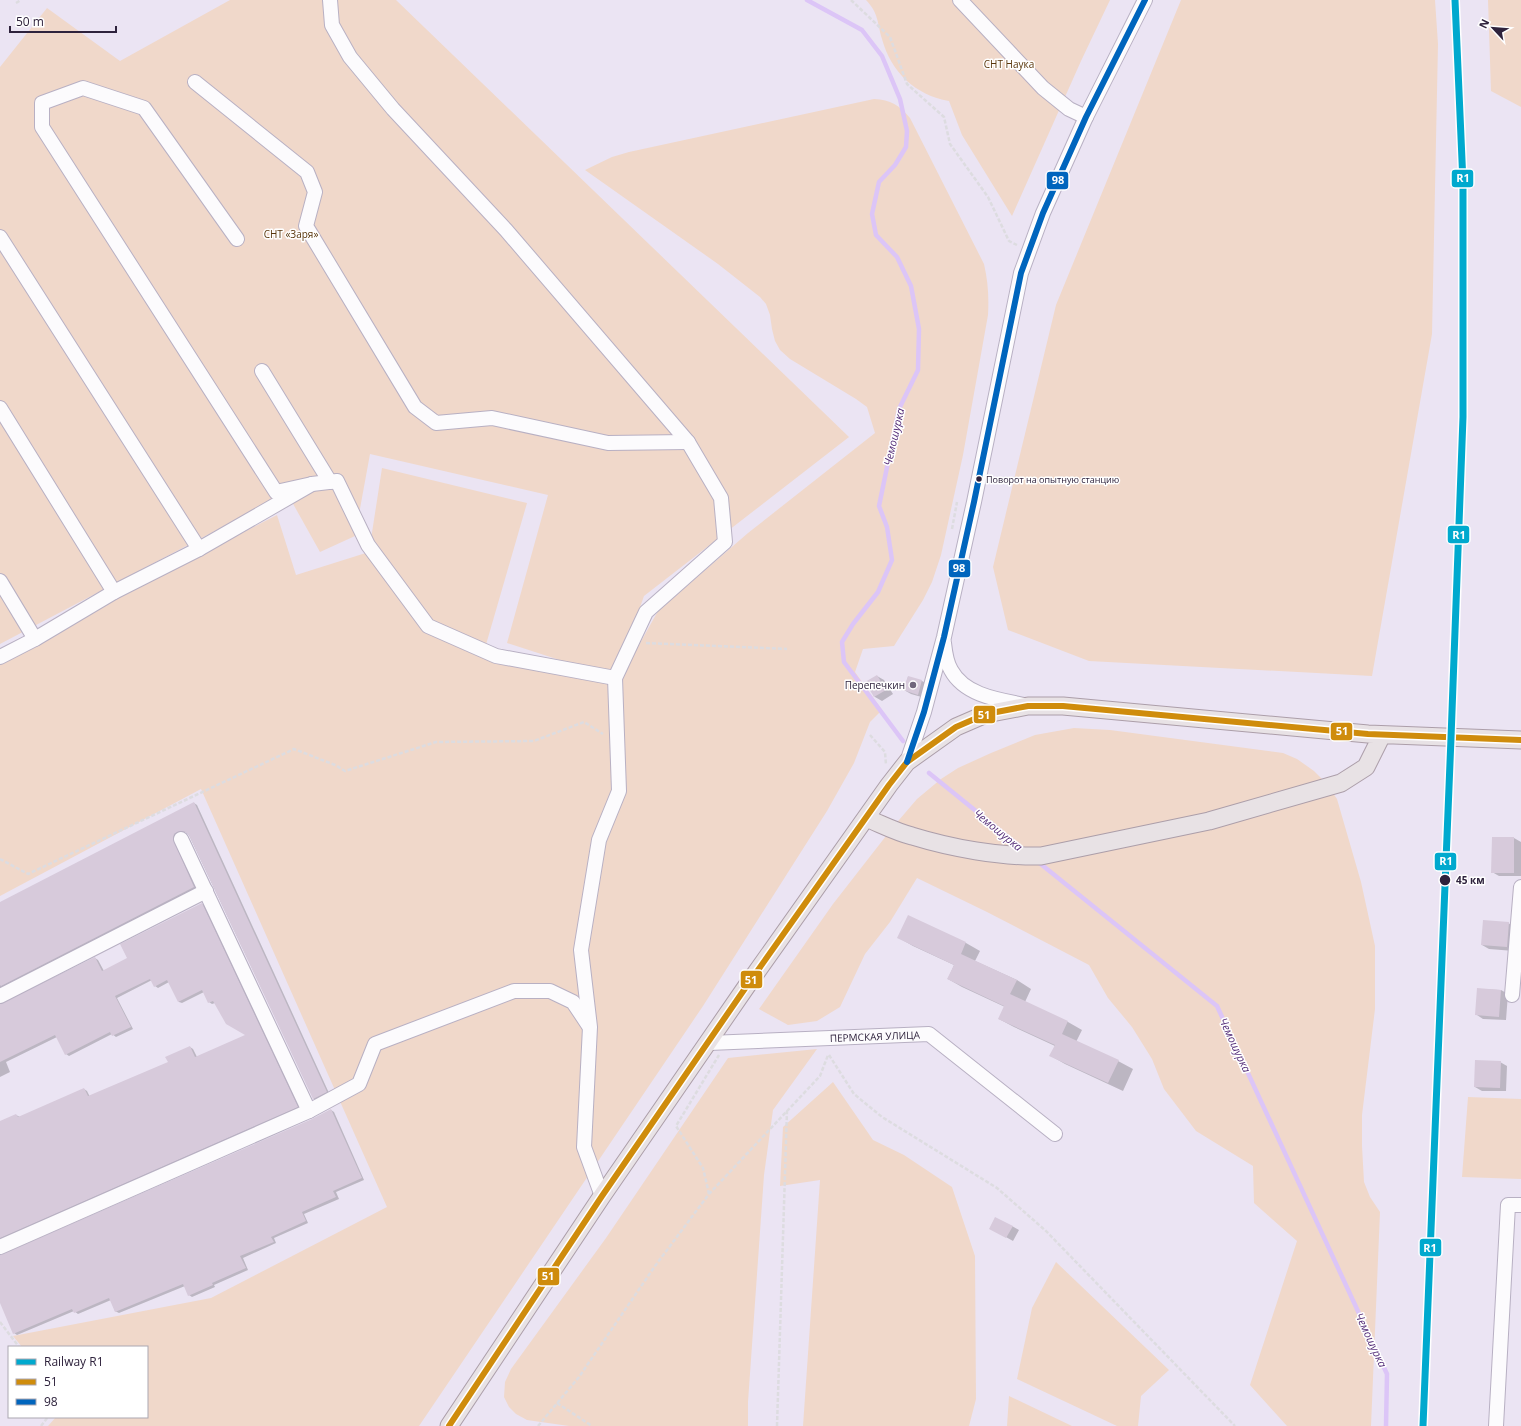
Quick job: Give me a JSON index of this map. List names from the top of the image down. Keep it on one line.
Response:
{"streets":{"street":["ПЕРМСКАЯ УЛИЦА"]},"water":["Чемошурка"],"parks":["СНТ Наука","СНТ «Заря»"],"places":["Поворот на опытную станцию","Перепечкин","45 км"],"lines":["rail line R1","transit line 98","transit line 51"],"legend":["Railway R1","51","98"],"scale_bar":"50 m","north":"top left"}
